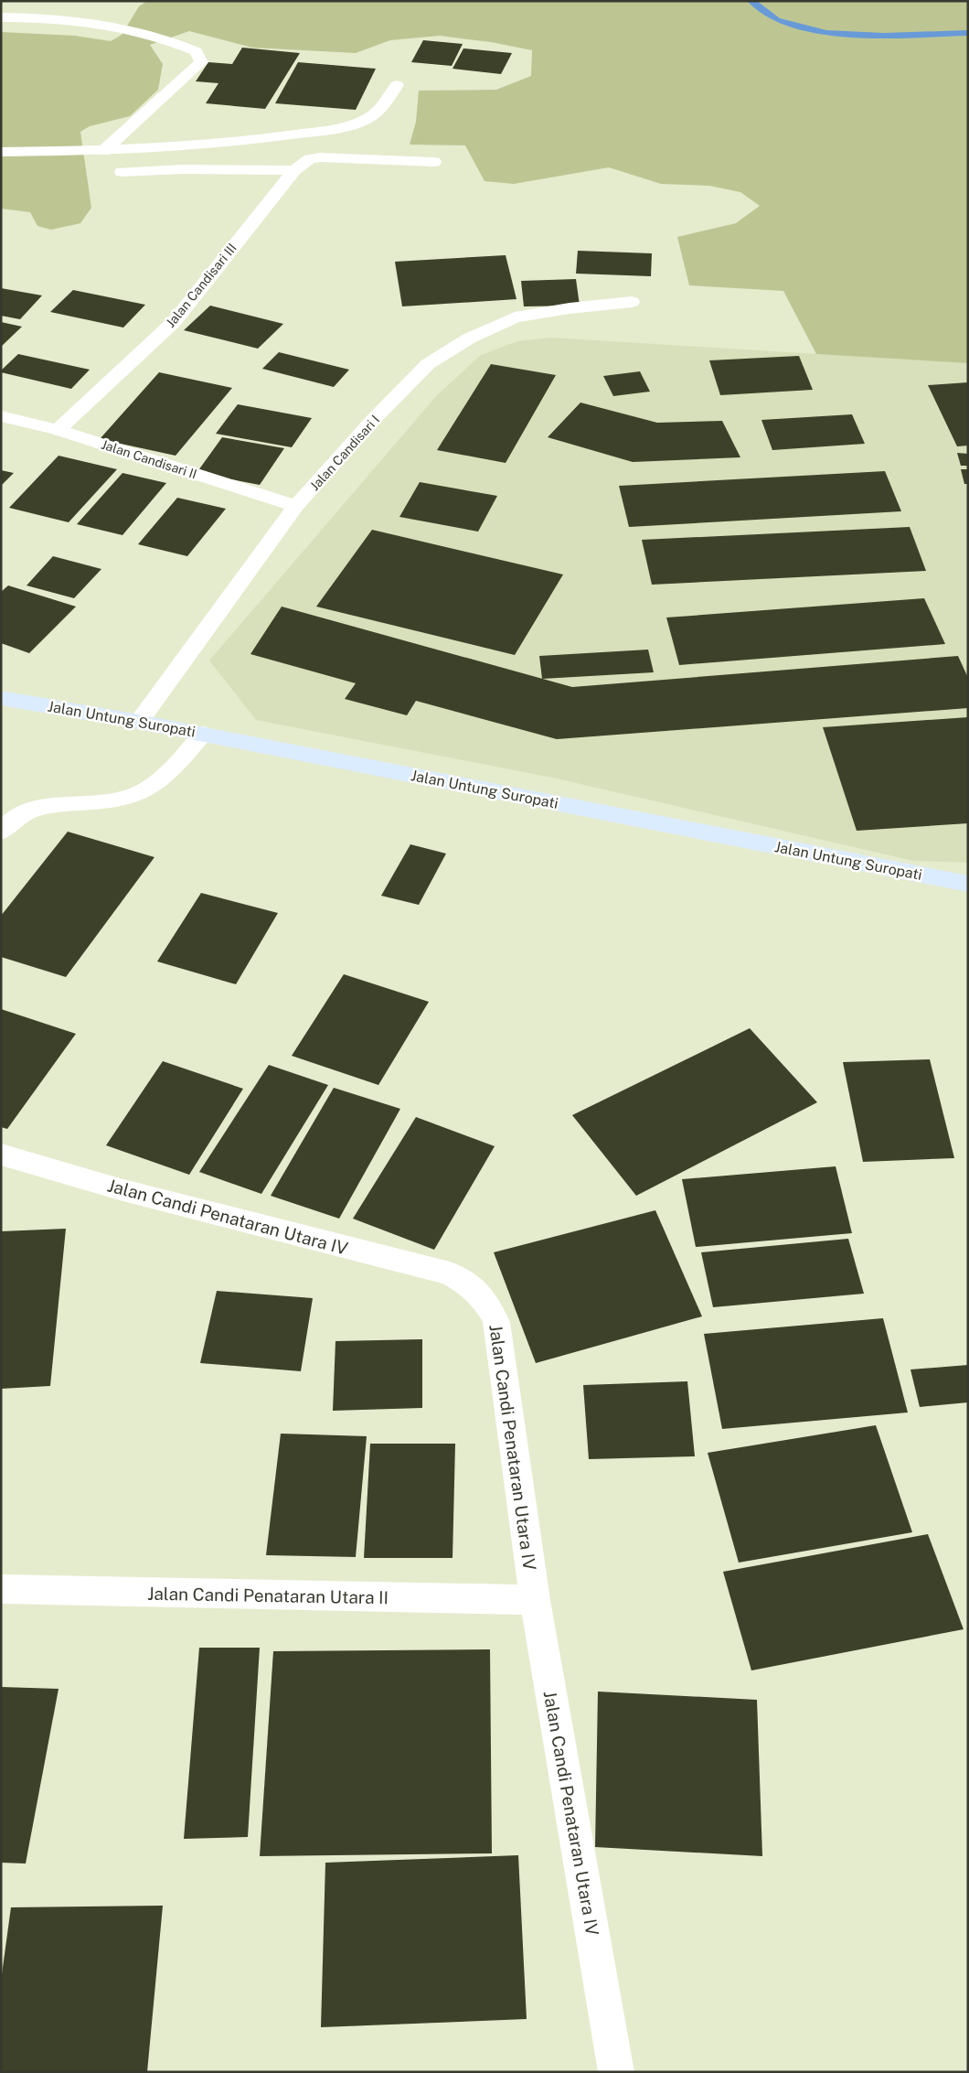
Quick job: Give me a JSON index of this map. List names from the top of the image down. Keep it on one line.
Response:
{"streets":{"main road":["Jalan Untung Suropati"],"street":["Jalan Candisari III","Jalan Candisari I","Jalan Candisari II","Jalan Candi Penataran Utara IV","Jalan Candi Penataran Utara II"]},"crossings":[["Jalan Candisari III","Jalan Candisari II"],["Jalan Candisari I","Jalan Candisari II"],["Jalan Candisari I","Jalan Untung Suropati"],["Jalan Candi Penataran Utara IV","Jalan Candi Penataran Utara II"]]}
